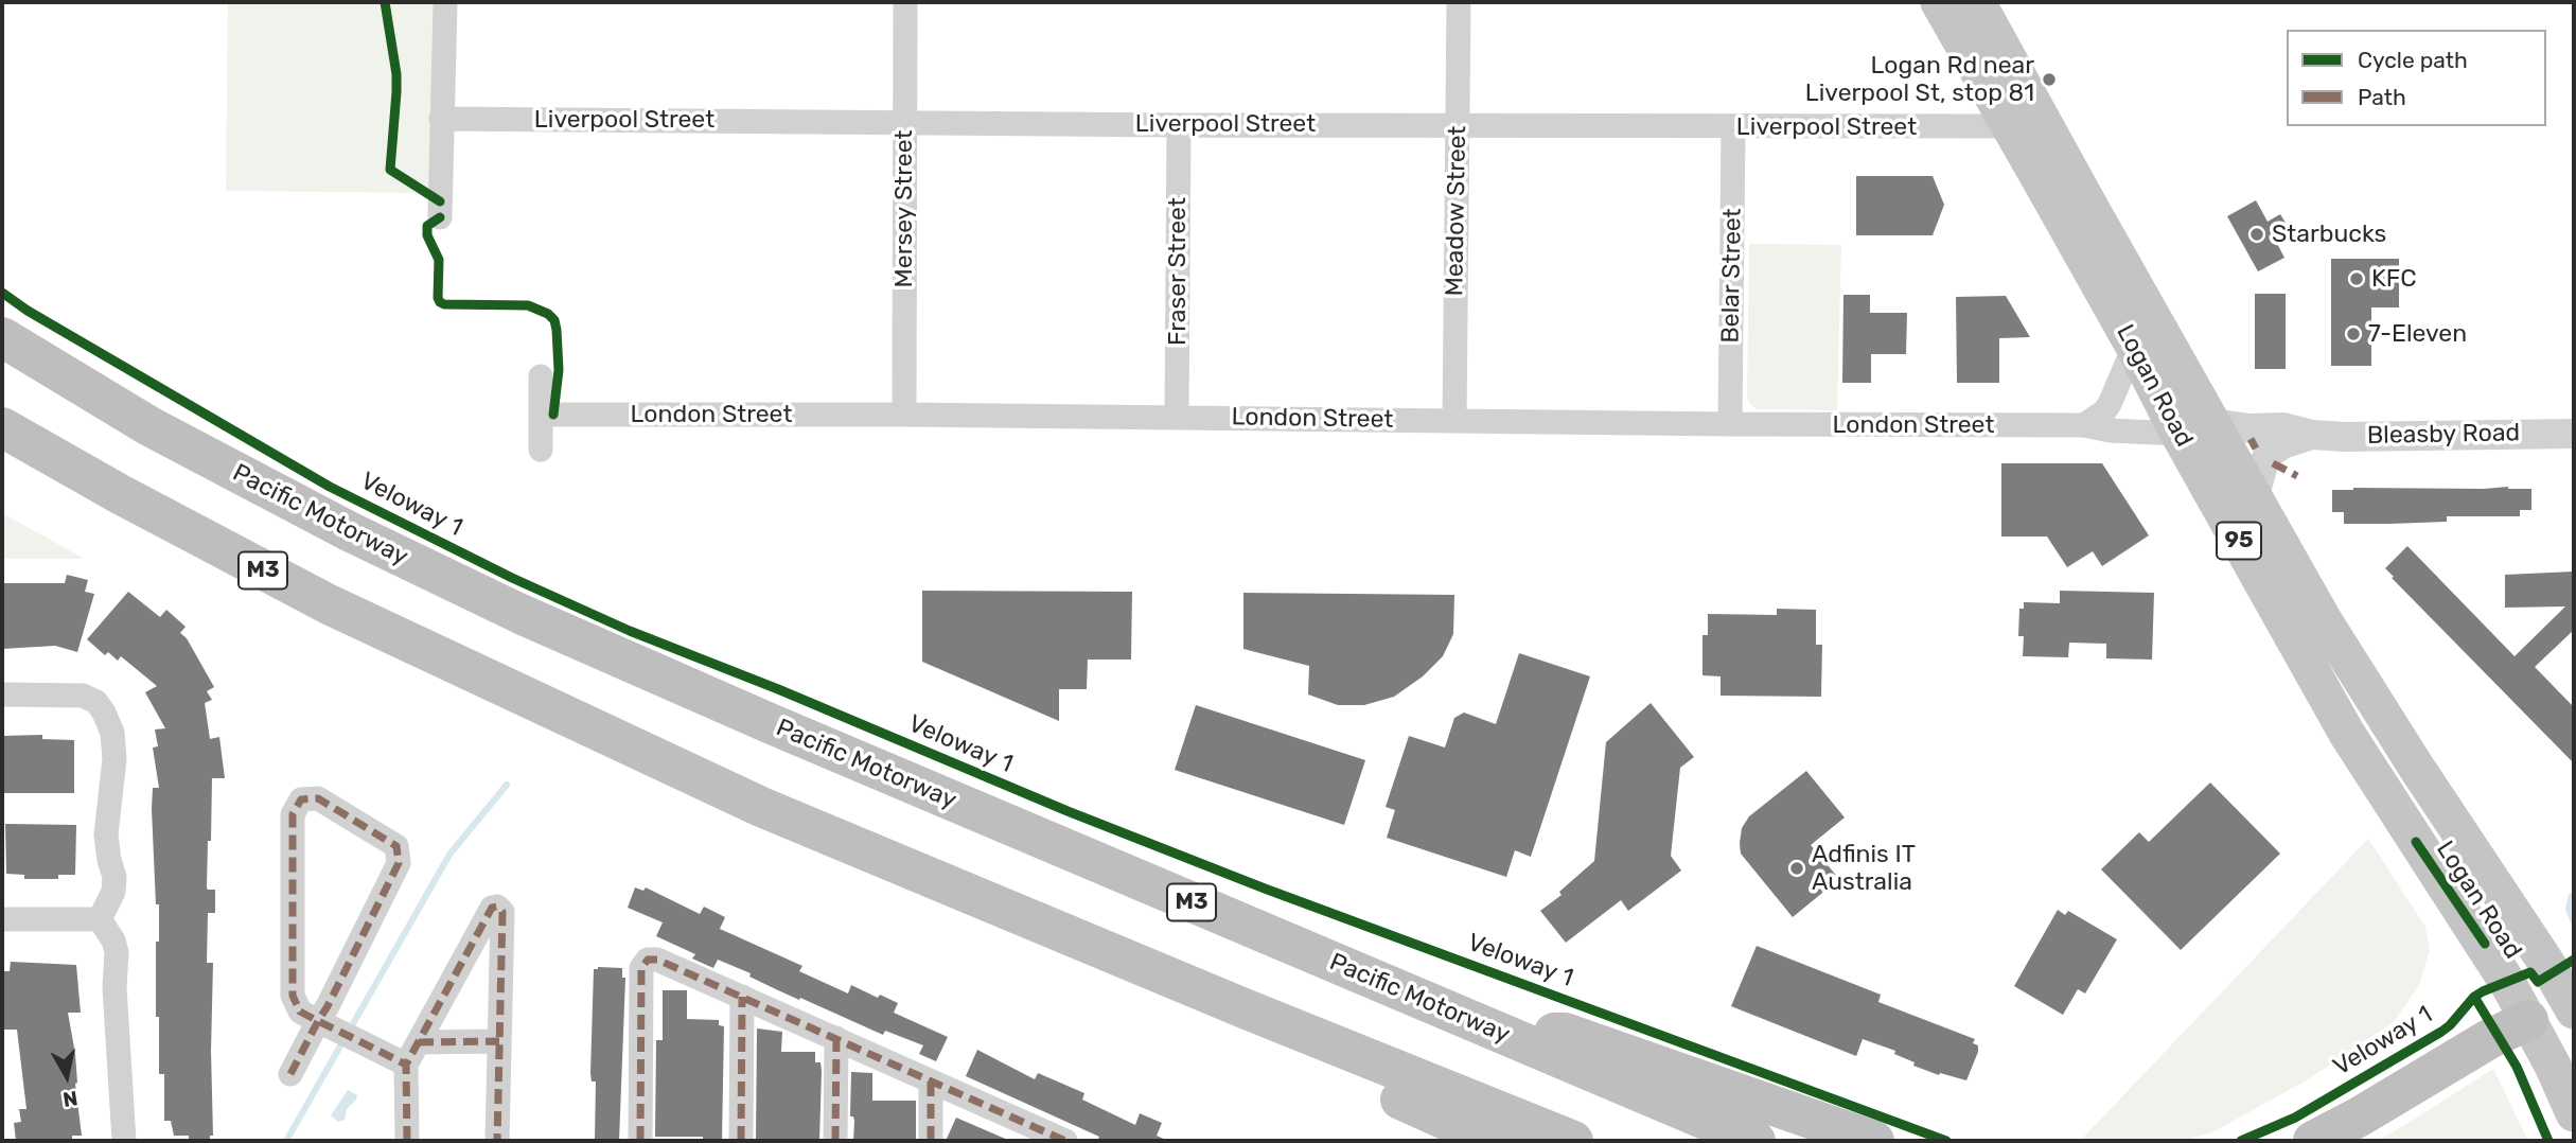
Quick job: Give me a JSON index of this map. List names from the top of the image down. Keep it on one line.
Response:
{"streets":{"highway":["Pacific Motorway","M3"],"main road":["Logan Road","95"],"street":["Liverpool Street","Mersey Street","Meadow Street","Fraser Street","Belar Street","London Street","Bleasby Road"],"cycle path":["Veloway 1"]},"crossings":[["Liverpool Street","Mersey Street"],["Liverpool Street","Meadow Street"],["Liverpool Street","Fraser Street"],["Liverpool Street","Belar Street"],["Liverpool Street","Logan Road"],["Mersey Street","London Street"],["Meadow Street","London Street"],["Fraser Street","London Street"],["Belar Street","London Street"],["Logan Road","London Street"],["Logan Road","Bleasby Road"],["London Street","Bleasby Road"]],"places":["Logan Rd near Liverpool St, stop 81","Starbucks","KFC","7-Eleven","Adfinis IT Australia"],"legend":["Cycle path","Path"],"north":"bottom"}
